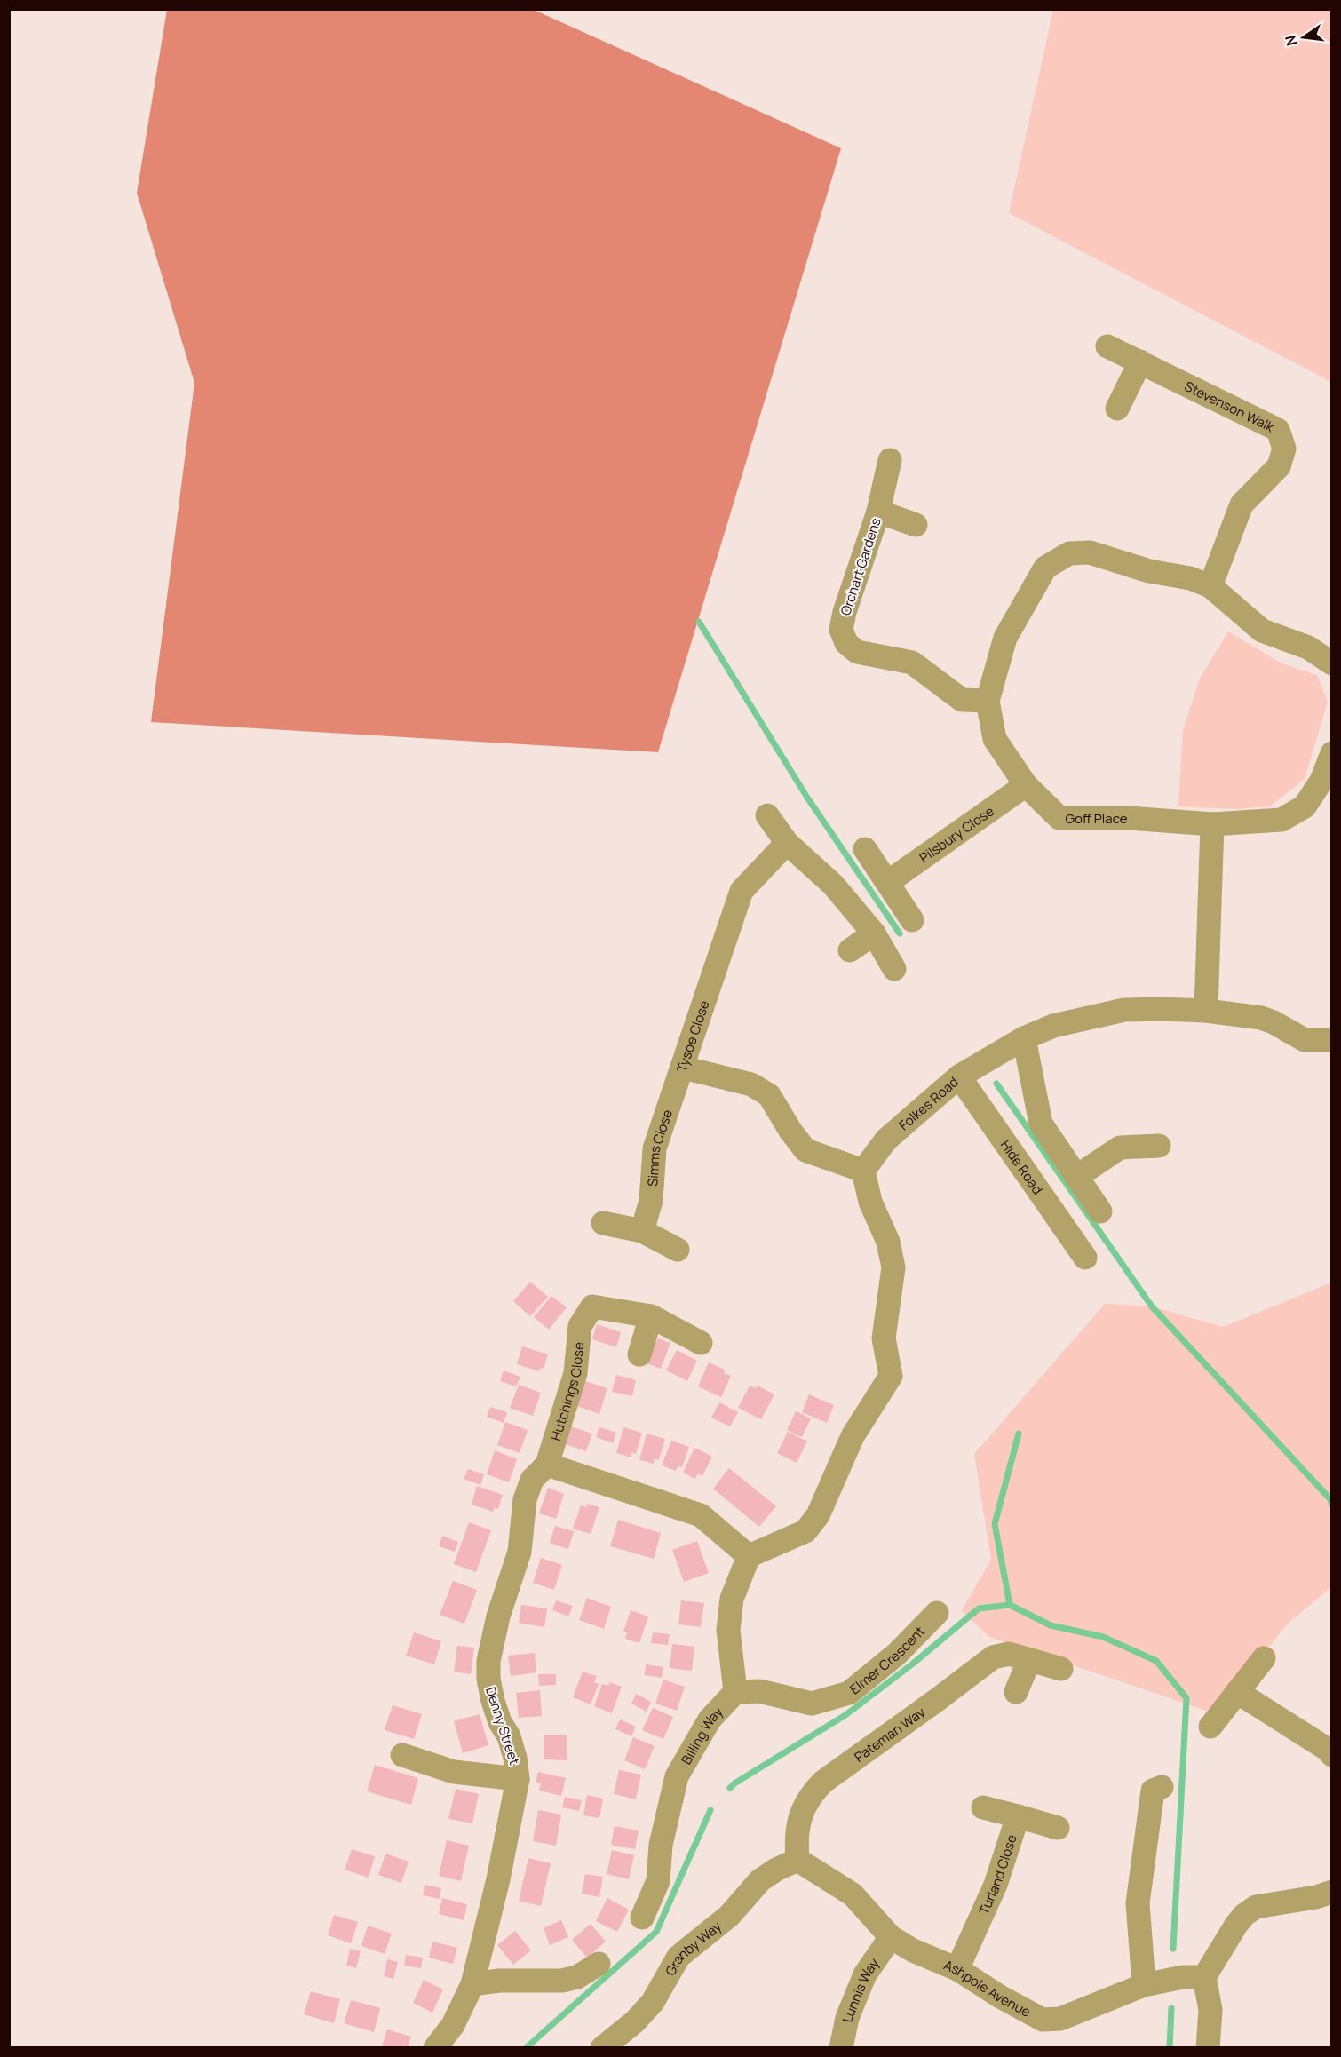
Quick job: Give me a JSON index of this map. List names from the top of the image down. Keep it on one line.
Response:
{"streets":{"street":["Stevenson Walk","Orchart Gardens","Goff Place","Pilsbury Close","Tysoe Close","Folkes Road","Simms Close","Hide Road","Hutchings Close","Elmer Crescent","Denny Street","Pateman Way","Billing Way","Turland Close","Granby Way","Ashpole Avenue","Lunnis Way"]},"crossings":[["Orchart Gardens","Goff Place"],["Goff Place","Pilsbury Close"],["Tysoe Close","Folkes Road"],["Tysoe Close","Simms Close"],["Folkes Road","Hide Road"],["Hutchings Close","Denny Street"],["Elmer Crescent","Billing Way"],["Pateman Way","Granby Way"],["Pateman Way","Ashpole Avenue"],["Turland Close","Ashpole Avenue"],["Granby Way","Ashpole Avenue"],["Ashpole Avenue","Lunnis Way"]],"north":"left"}
